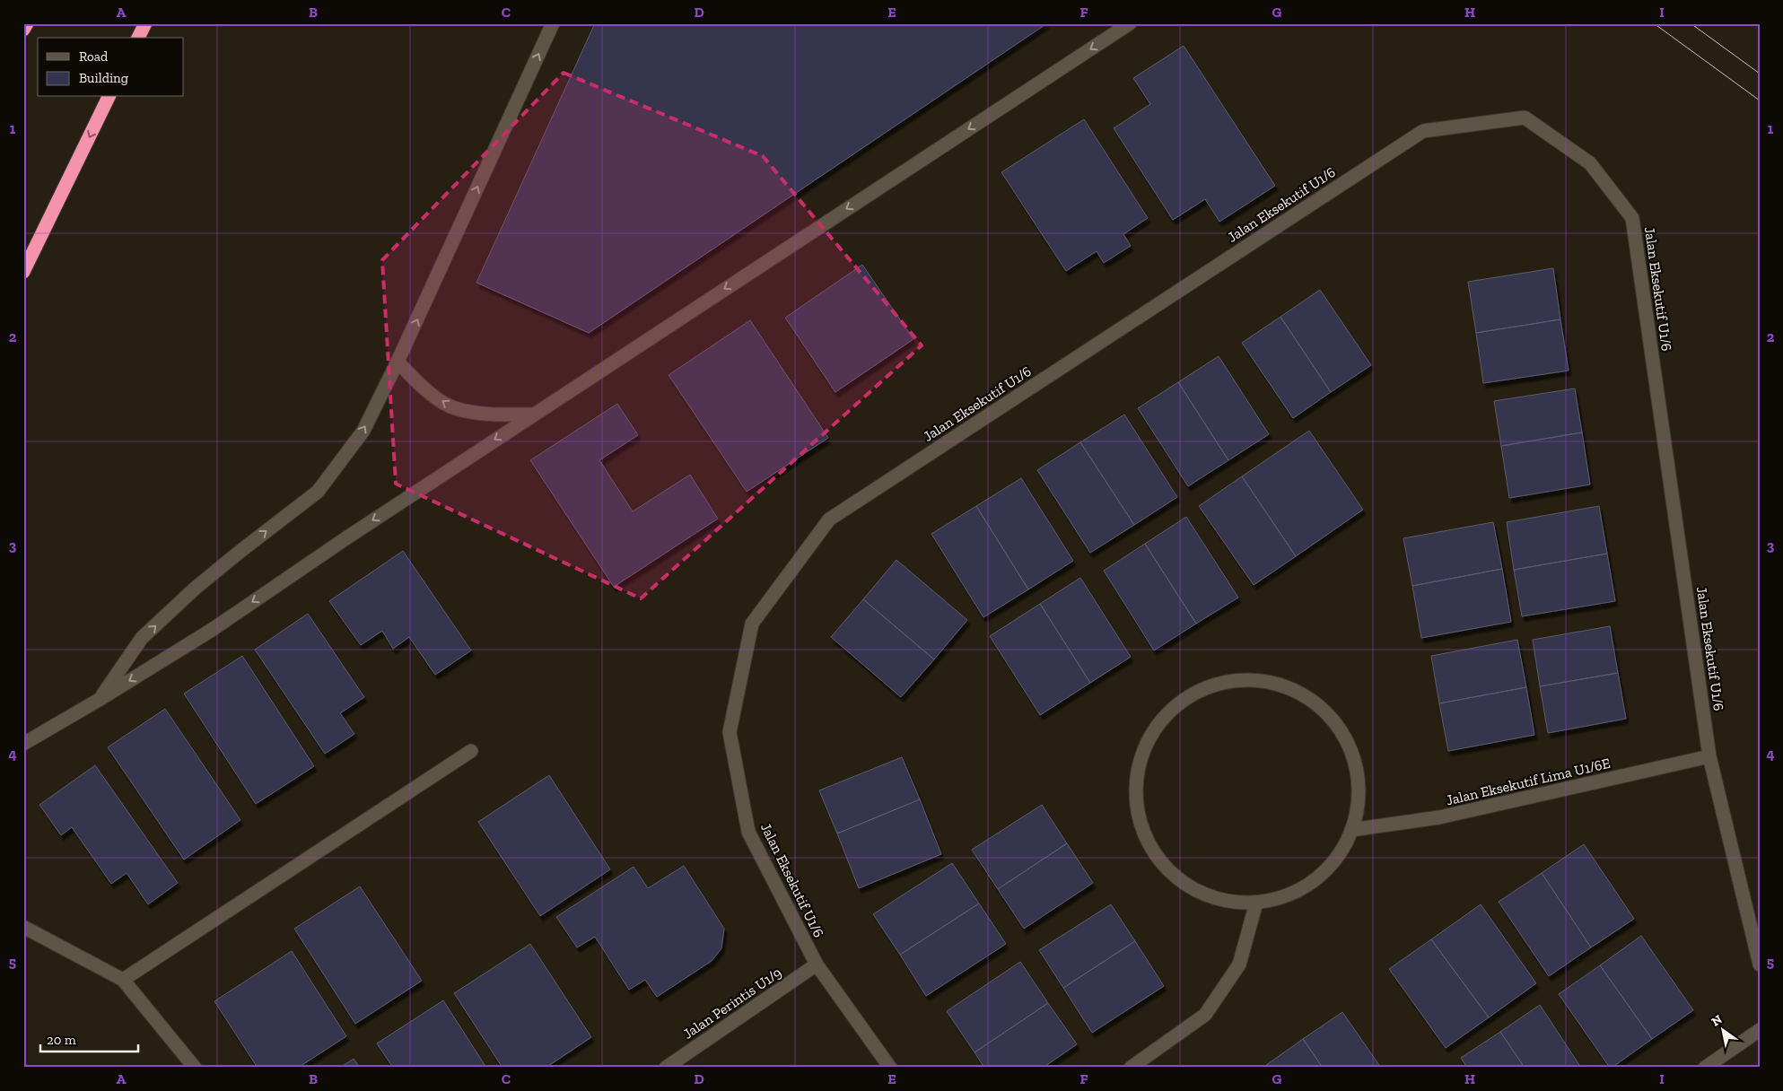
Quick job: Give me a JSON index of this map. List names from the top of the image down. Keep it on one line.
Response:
{"streets":{"street":["Jalan Eksekutif U1/6","Jalan Eksekutif Lima U1/6E","Jalan Perintis U1/9"]},"crossings":[["Jalan Eksekutif U1/6","Jalan Eksekutif Lima U1/6E"],["Jalan Eksekutif U1/6","Jalan Perintis U1/9"]],"legend":["Road","Building"],"scale_bar":"20 m","north":"top left","grid":{"columns":["A","B","C","D","E","F","G","H","I"],"rows":["1","2","3","4","5"]}}
